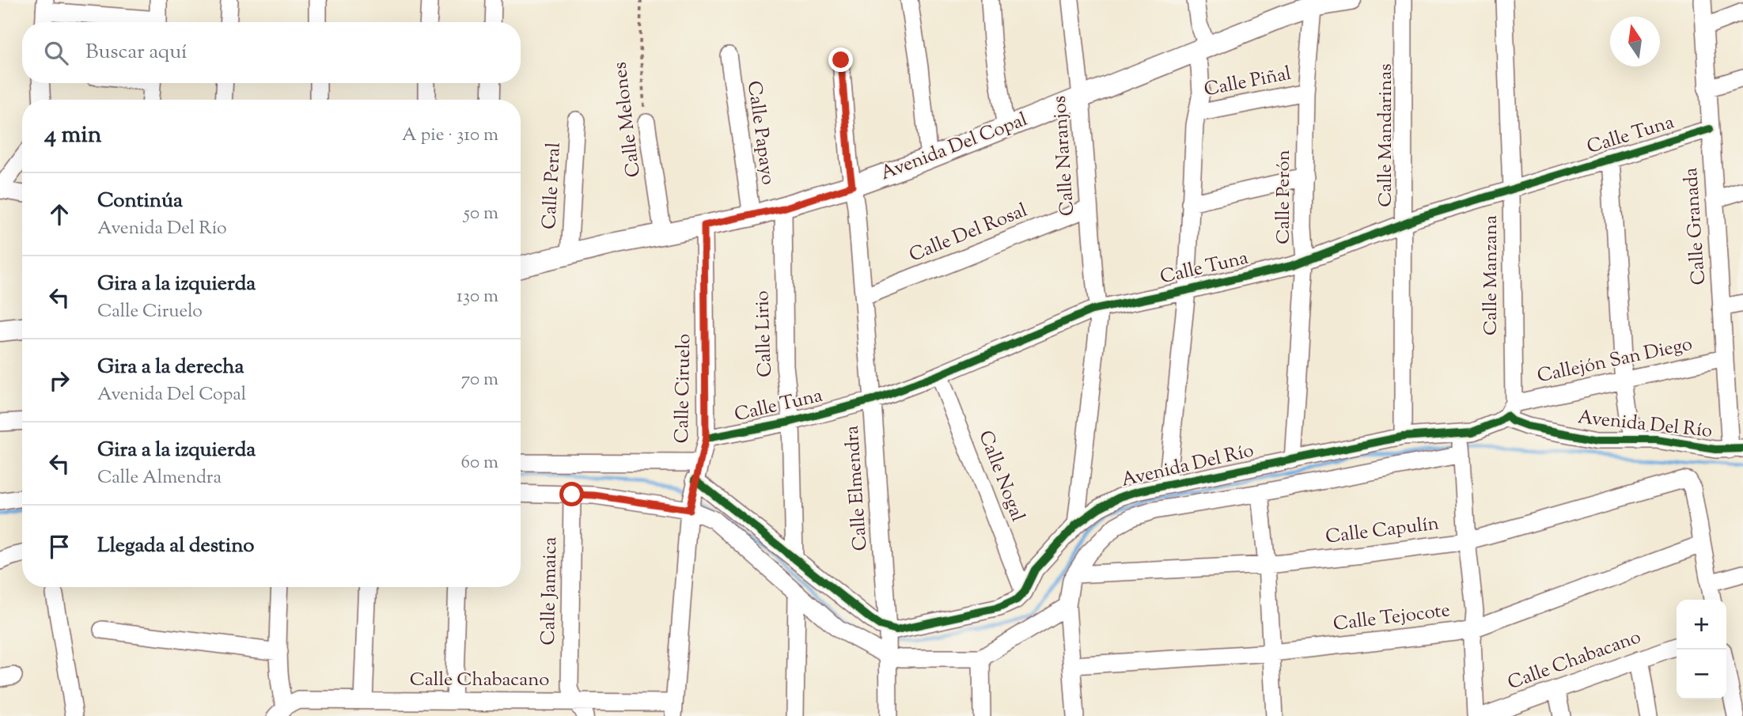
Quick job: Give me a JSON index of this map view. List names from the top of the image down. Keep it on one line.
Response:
{"streets":{"street":["Calle Piñal","Calle Melones","Calle Papayo","Calle Mandarinas","Calle Tuna","Avenida Del Copal","Calle Naranjos","Calle Peral","Calle Perón","Calle Granada","Calle Del Rosal","Calle Manzana","Calle Lirio","Callejón San Diego","Calle Ciruelo","Avenida Del Río","Calle Nogal","Calle Elmendra","Calle Capulín","Calle Jamaica","Calle Tejocote","Calle Chabacano"]},"crossings":[["Calle Piñal","Calle Tuna"],["Calle Piñal","Calle Perón"],["Calle Melones","Avenida Del Copal"],["Calle Papayo","Avenida Del Copal"],["Calle Mandarinas","Calle Tuna"],["Calle Mandarinas","Avenida Del Río"],["Calle Tuna","Avenida Del Copal"],["Calle Tuna","Calle Naranjos"],["Calle Tuna","Calle Perón"],["Calle Tuna","Calle Granada"],["Calle Tuna","Calle Manzana"],["Calle Tuna","Calle Lirio"],["Calle Tuna","Callejón San Diego"],["Calle Tuna","Calle Ciruelo"],["Calle Tuna","Avenida Del Río"],["Calle Tuna","Calle Nogal"],["Calle Tuna","Calle Elmendra"],["Avenida Del Copal","Calle Naranjos"],["Avenida Del Copal","Calle Peral"],["Avenida Del Copal","Calle Perón"],["Avenida Del Copal","Calle Lirio"],["Avenida Del Copal","Calle Ciruelo"],["Avenida Del Copal","Calle Elmendra"],["Calle Naranjos","Calle Del Rosal"],["Calle Perón","Avenida Del Río"],["Calle Granada","Callejón San Diego"],["Calle Granada","Avenida Del Río"],["Calle Del Rosal","Calle Elmendra"],["Calle Manzana","Callejón San Diego"],["Calle Manzana","Avenida Del Río"],["Callejón San Diego","Avenida Del Río"],["Calle Ciruelo","Calle Chabacano"],["Avenida Del Río","Calle Nogal"],["Avenida Del Río","Calle Capulín"],["Calle Capulín","Calle Tejocote"],["Calle Jamaica","Calle Chabacano"]],"north":"top","page":{"search":"Buscar aquí","heading":["4 min","A pie · 310 m"],"list":[["Continúa","Avenida Del Río","50 m"],["Gira a la izquierda","Calle Ciruelo","130 m"],["Gira a la derecha","Avenida Del Copal","70 m"],["Gira a la izquierda","Calle Almendra","60 m"],"Llegada al destino"],"map_buttons":["+","−"]}}
